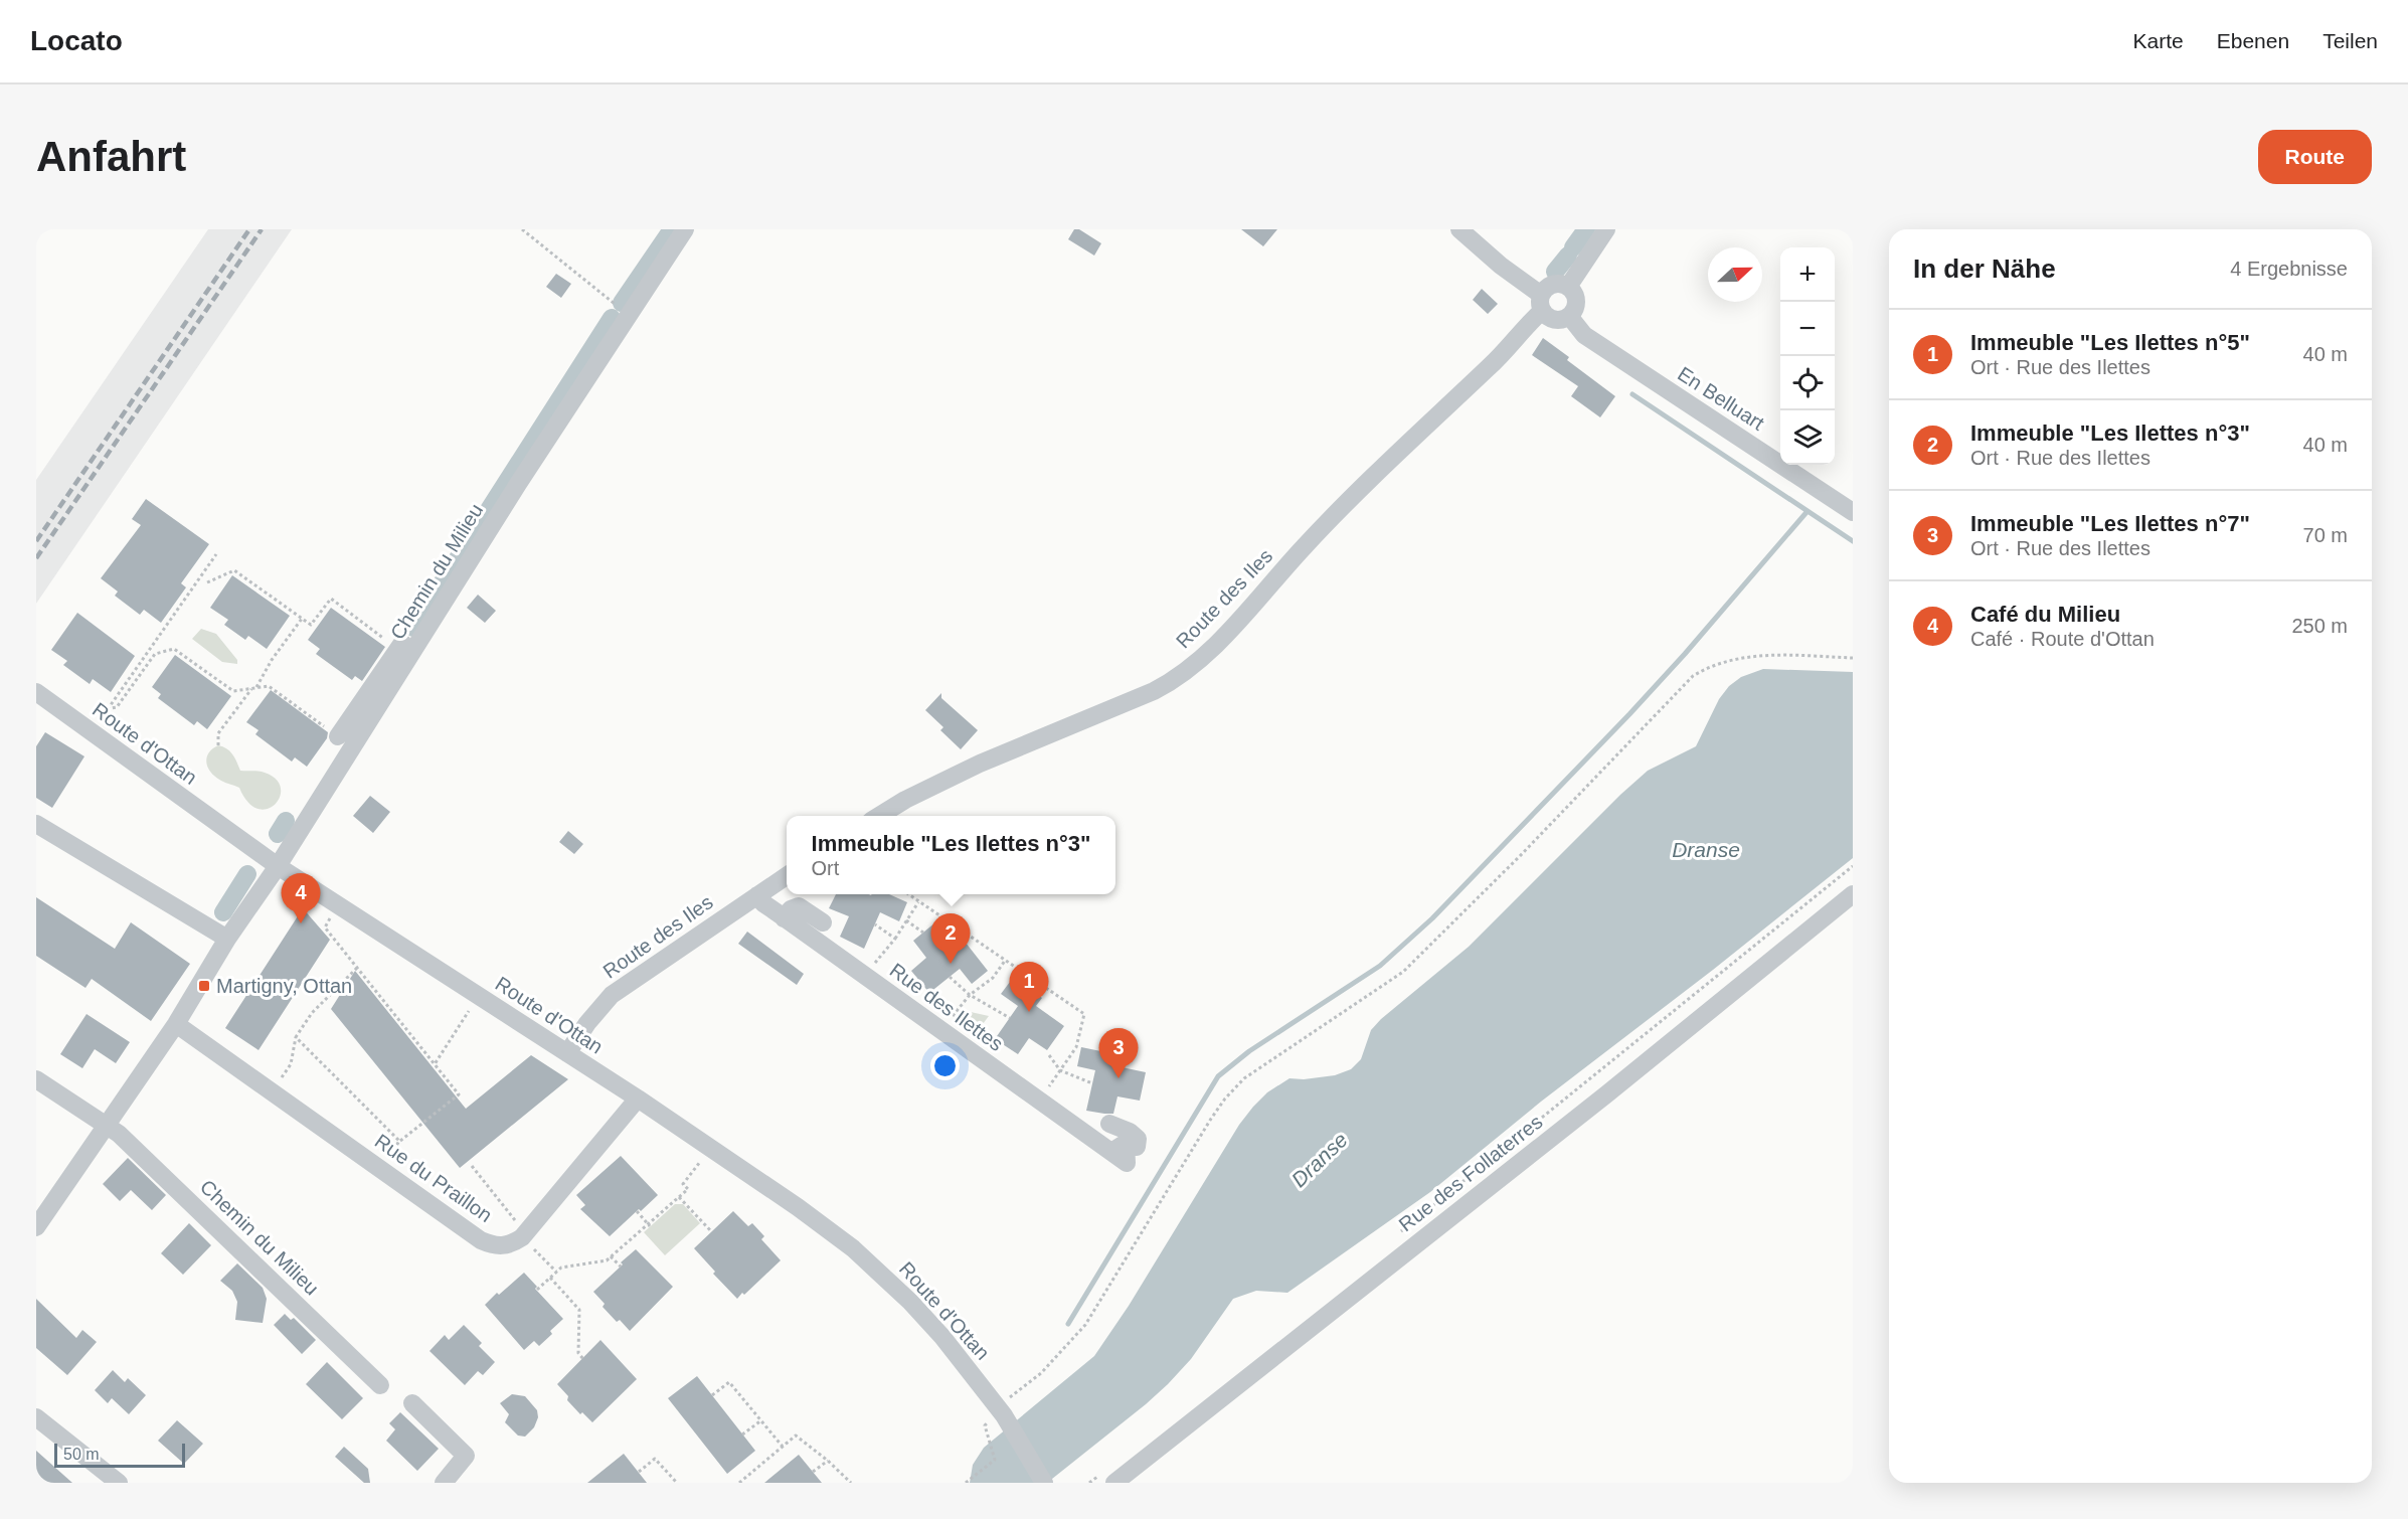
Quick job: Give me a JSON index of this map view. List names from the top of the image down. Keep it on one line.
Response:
{"streets":{"street":["En Belluart","Chemin du Milieu","Route des Iles","Route d'Ottan","Rue des Ilettes","Rue des Follaterres","Rue du Praillon"]},"crossings":[["En Belluart","Route des Iles"],["Chemin du Milieu","Route d'Ottan"],["Chemin du Milieu","Rue du Praillon"],["Route des Iles","Route d'Ottan"],["Route des Iles","Rue des Ilettes"]],"water":["Dranse"],"places":{"transit":["Martigny, Ottan"]},"scale_bar":"50 m","north":"right","page":{"header":"Locato","nav":["Karte","Ebenen","Teilen"],"buttons":"Route","title":"Anfahrt","heading":["In der Nähe","4 Ergebnisse"],"map_buttons":["+","−"],"list":[{"mark":"1","name":"Immeuble \"Les Ilettes n°5\"","note":"Ort · Rue des Ilettes","value":"40 m"},{"mark":"2","name":"Immeuble \"Les Ilettes n°3\"","note":"Ort · Rue des Ilettes","value":"40 m"},{"mark":"3","name":"Immeuble \"Les Ilettes n°7\"","note":"Ort · Rue des Ilettes","value":"70 m"},{"mark":"4","name":"Café du Milieu","note":"Café · Route d'Ottan","value":"250 m"}],"popup":["Immeuble \"Les Ilettes n°3\"","Ort"],"pins":["4","2","1","3"],"scale":"50 m"}}
